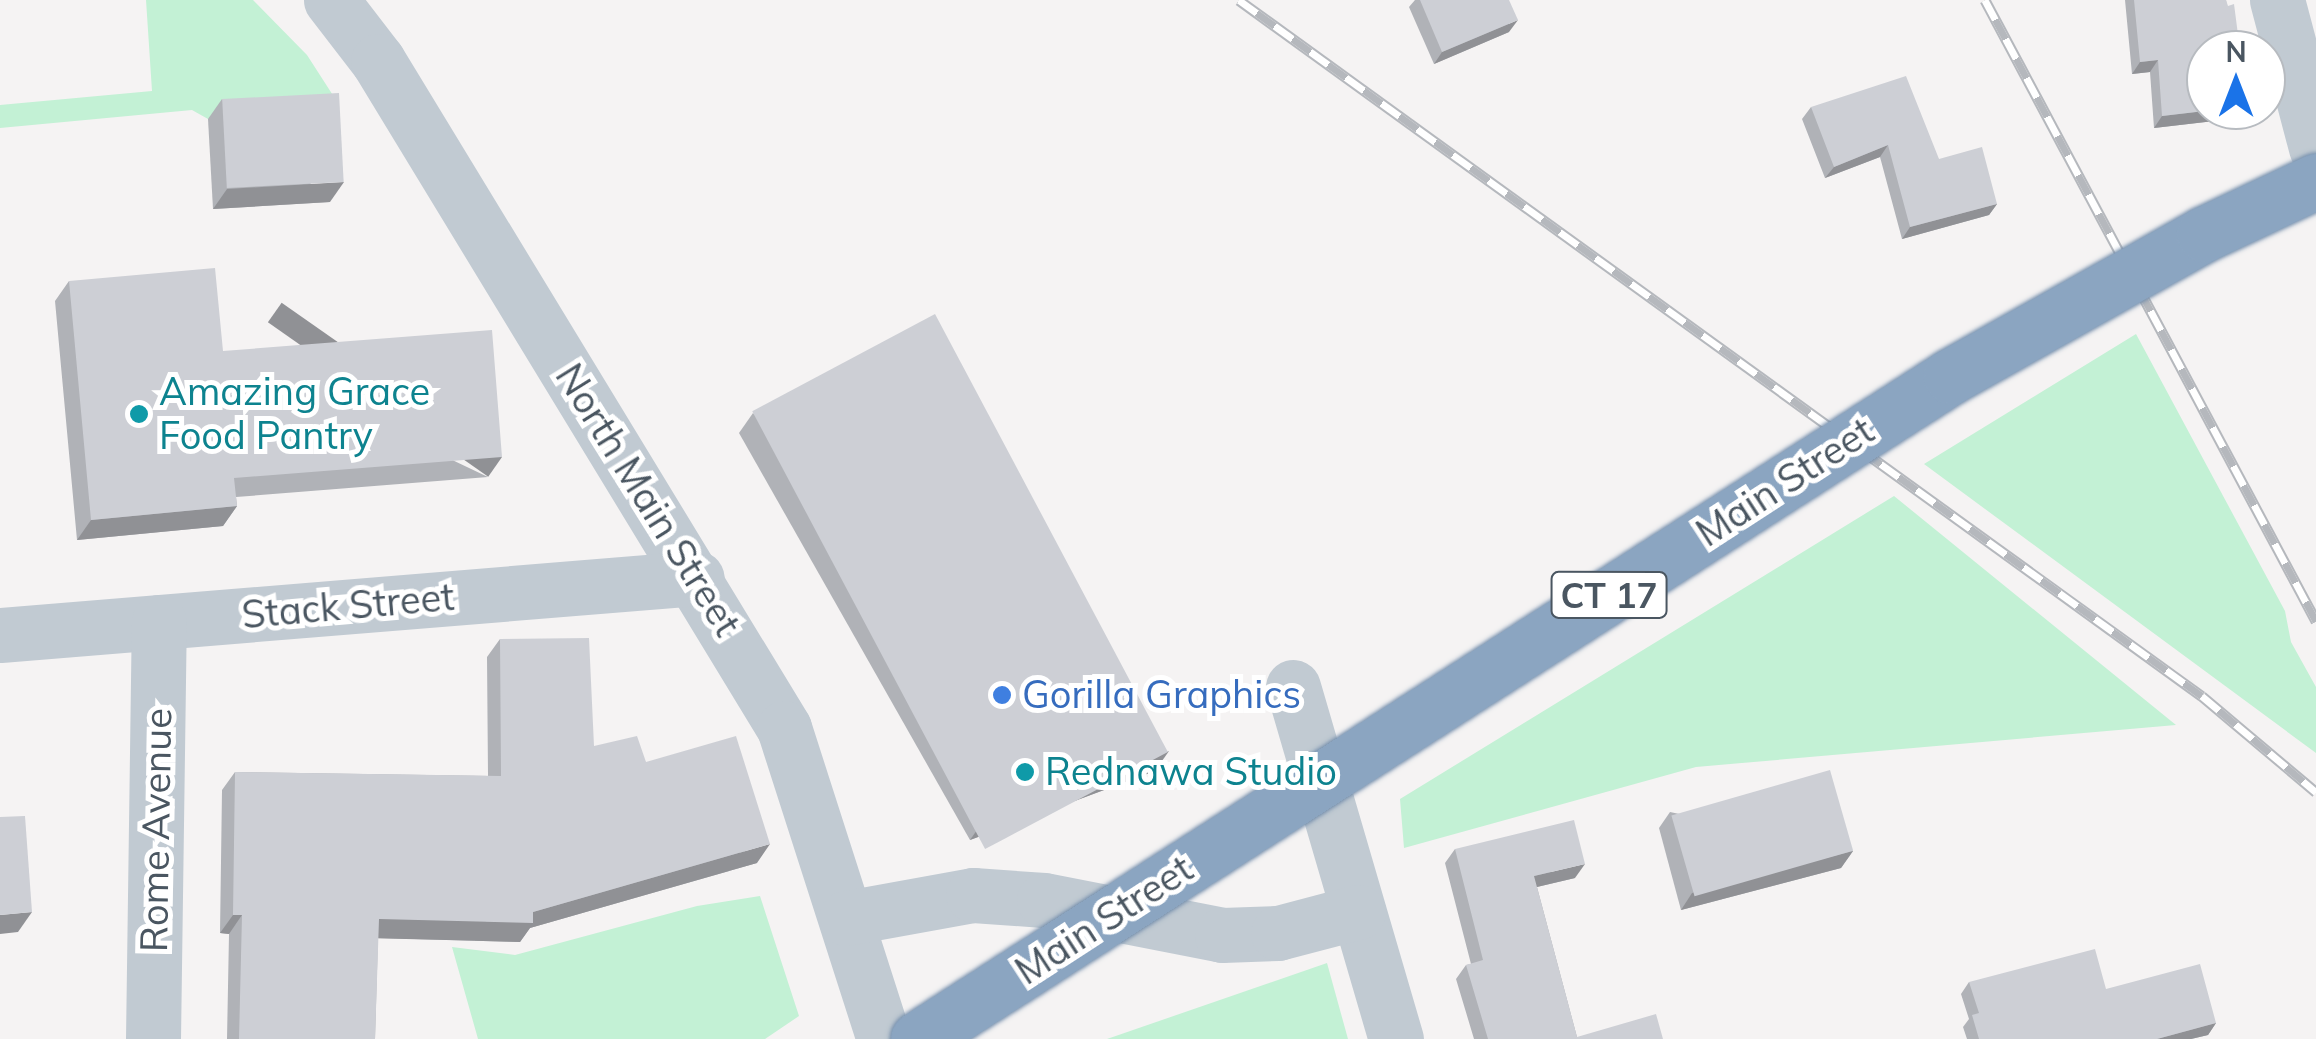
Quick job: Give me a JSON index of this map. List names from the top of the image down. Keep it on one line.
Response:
{"streets":{"highway":["Main Street","CT 17"],"street":["North Main Street","Stack Street","Rome Avenue"]},"crossings":[["North Main Street","Stack Street"],["Stack Street","Rome Avenue"]],"places":["Amazing Grace Food Pantry","Gorilla Graphics","Rednawa Studio"],"north":"top"}
